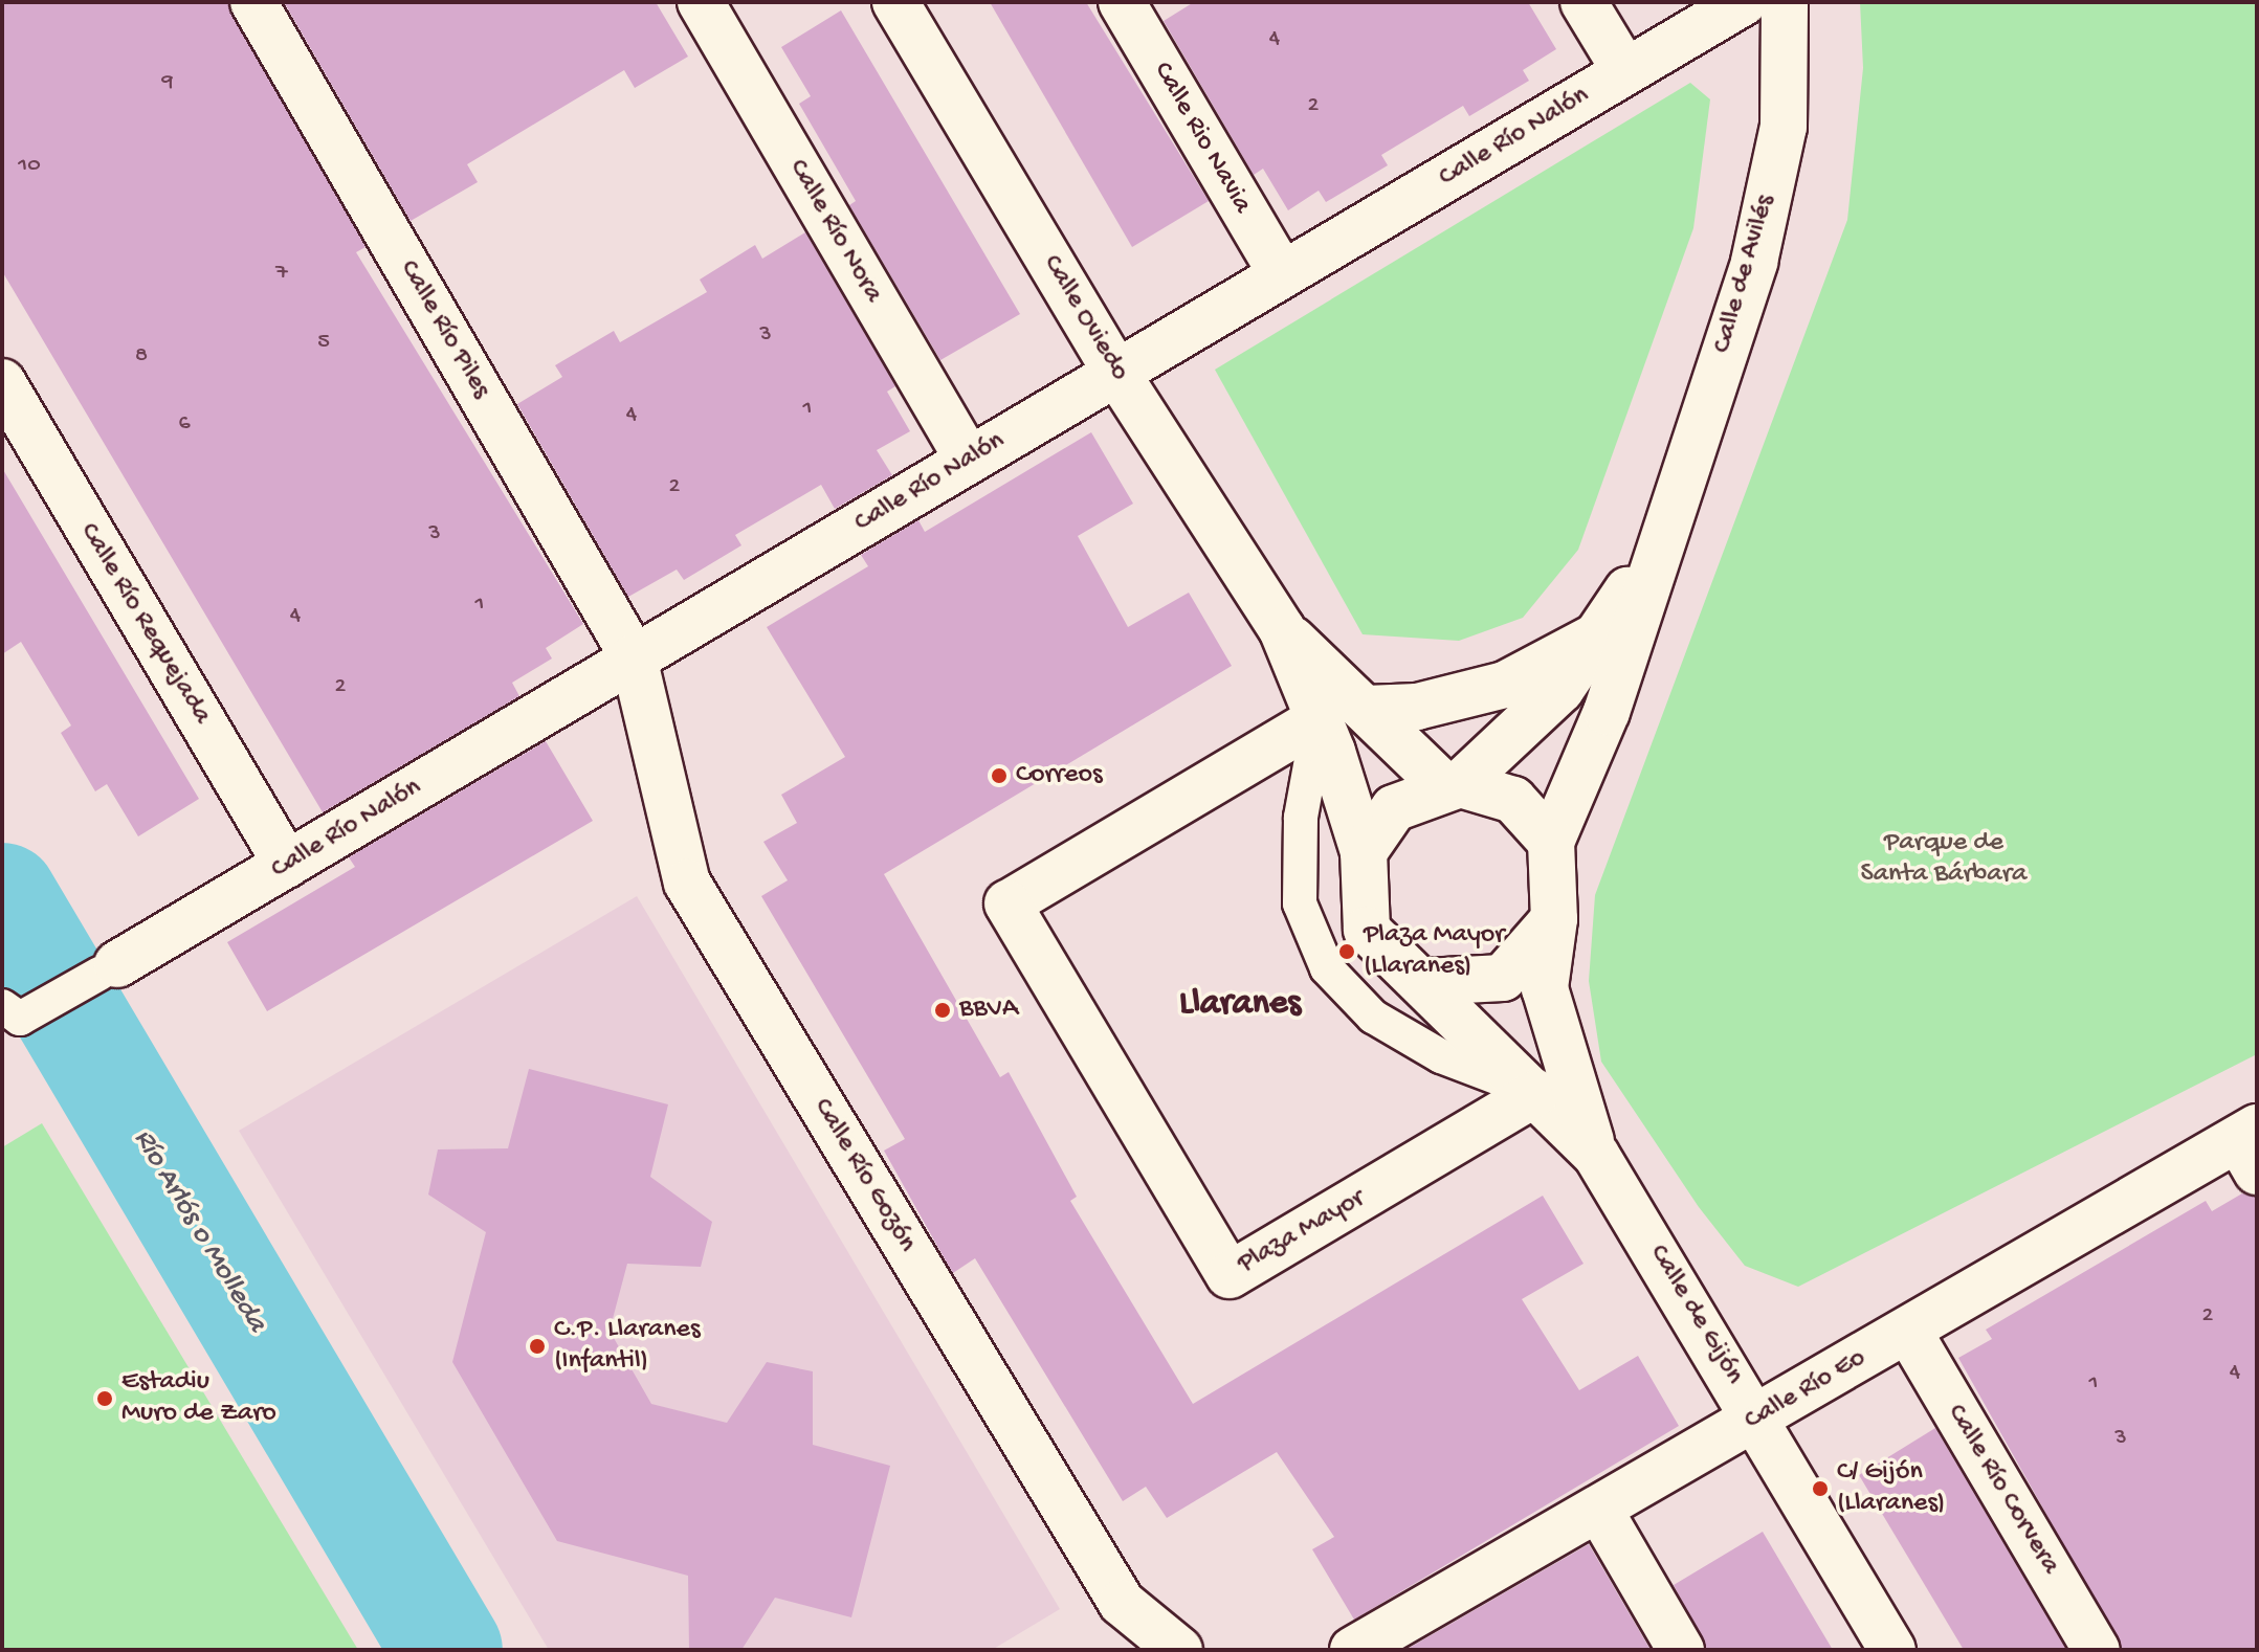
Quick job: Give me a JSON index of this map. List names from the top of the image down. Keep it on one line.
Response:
{"streets":{"street":["Calle Río Nalón","Calle Rio Navia","Calle Río Nora","Calle de Avilés","Calle Oviedo","Calle Río Piles","Calle Río Requejada","Calle Río Gozón","Plaza Mayor","Calle de Gijón","Calle Río Eo","Calle Río Corvera"]},"crossings":[["Calle Río Nalón","Calle Rio Navia"],["Calle Río Nalón","Calle Río Nora"],["Calle Río Nalón","Calle Oviedo"],["Calle Río Nalón","Calle Río Piles"],["Calle Río Nalón","Calle Río Requejada"],["Calle Río Nalón","Calle Río Gozón"],["Calle de Avilés","Calle Oviedo"],["Calle de Avilés","Calle de Gijón"],["Calle Oviedo","Plaza Mayor"],["Calle Oviedo","Calle de Gijón"],["Calle Río Piles","Calle Río Gozón"],["Plaza Mayor","Calle de Gijón"],["Calle de Gijón","Calle Río Eo"],["Calle Río Eo","Calle Río Corvera"]],"districts":["Llaranes"],"water":["Río Arlós o Molleda"],"parks":["Parque de Santa Bárbara"],"places":["Correos","Plaza Mayor (Llaranes)","BBVA","C.P. Llaranes (Infantil)","Estadiu Muro de Zaro","C/ Gijón (Llaranes)"],"house_numbers":["4","9","2","10","7","3","5","8","1","4","6","2","3","1","4","2","2","4","1","3"]}
